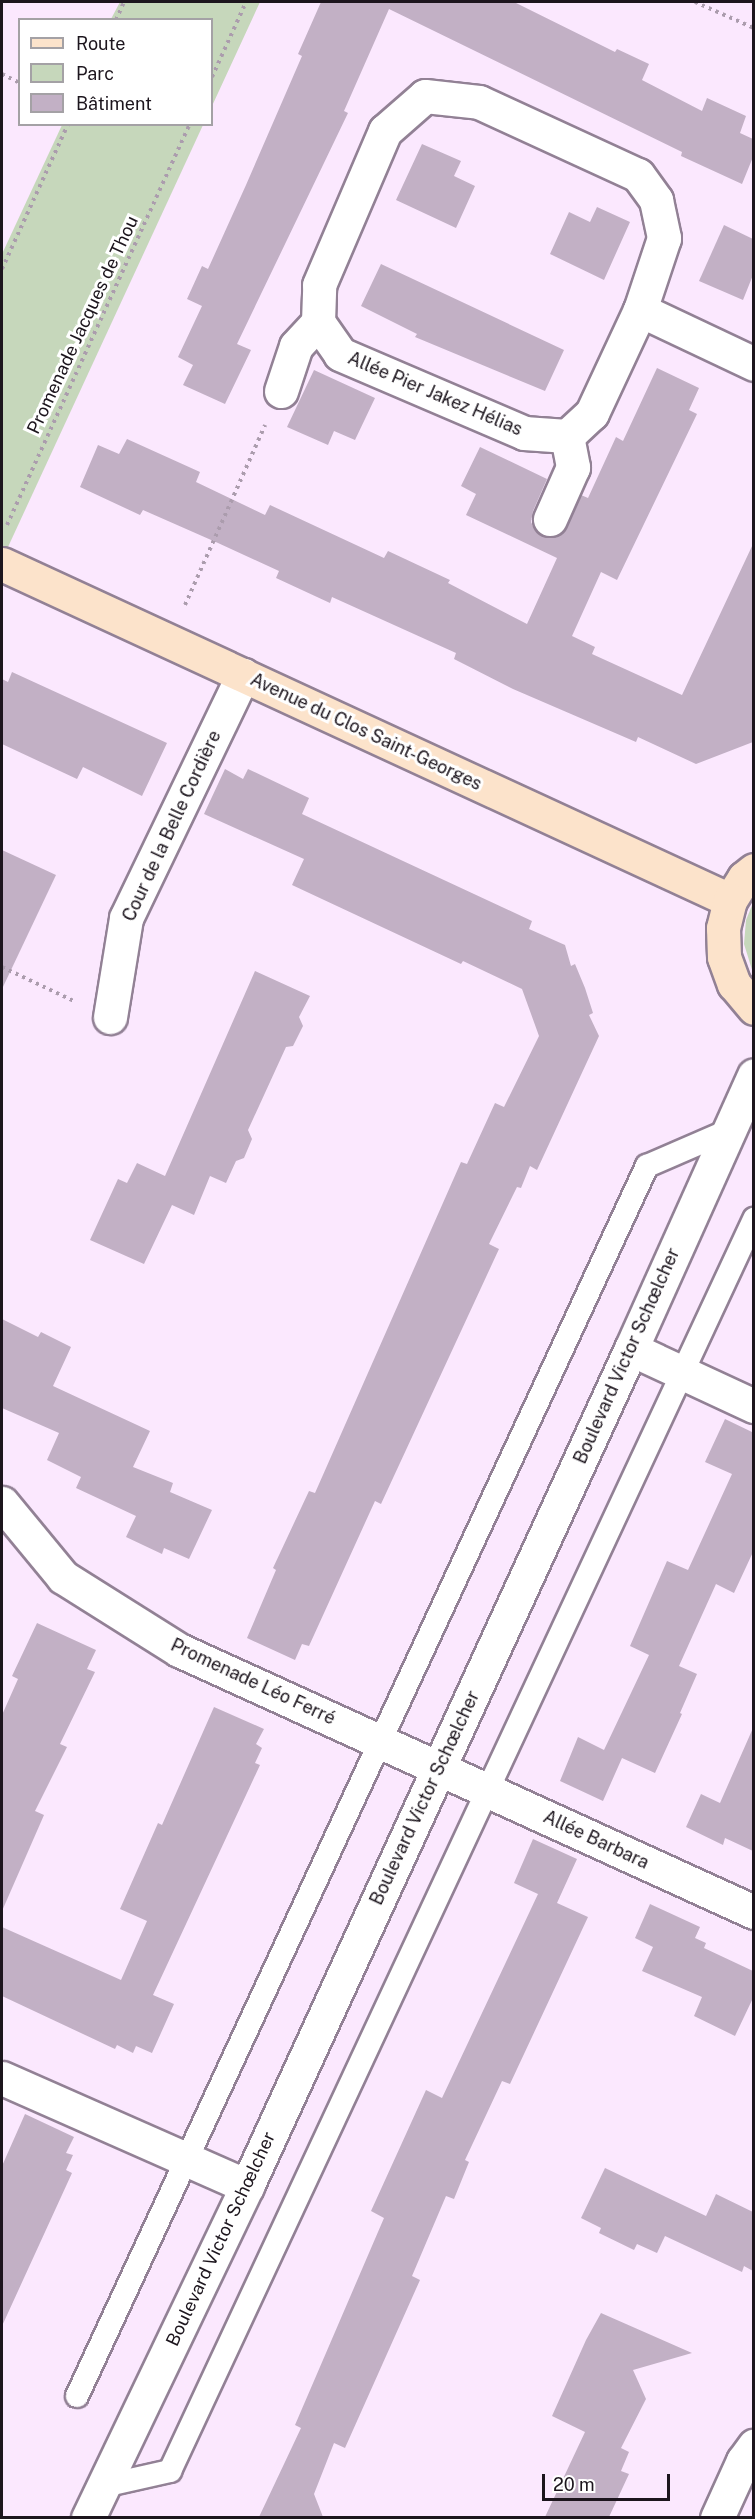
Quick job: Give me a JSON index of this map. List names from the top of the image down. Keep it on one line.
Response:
{"streets":{"main road":["Avenue du Clos Saint-Georges"],"street":["Allée Pier Jakez Hélias","Cour de la Belle Cordière","Boulevard Victor Schœlcher","Promenade Léo Ferré","Allée Barbara"],"path":["Promenade Jacques de Thou"]},"crossings":[["Avenue du Clos Saint-Georges","Cour de la Belle Cordière"],["Boulevard Victor Schœlcher","Promenade Léo Ferré"],["Boulevard Victor Schœlcher","Allée Barbara"],["Promenade Léo Ferré","Allée Barbara"]],"legend":["Route","Parc","Bâtiment"],"scale_bar":"20 m"}
